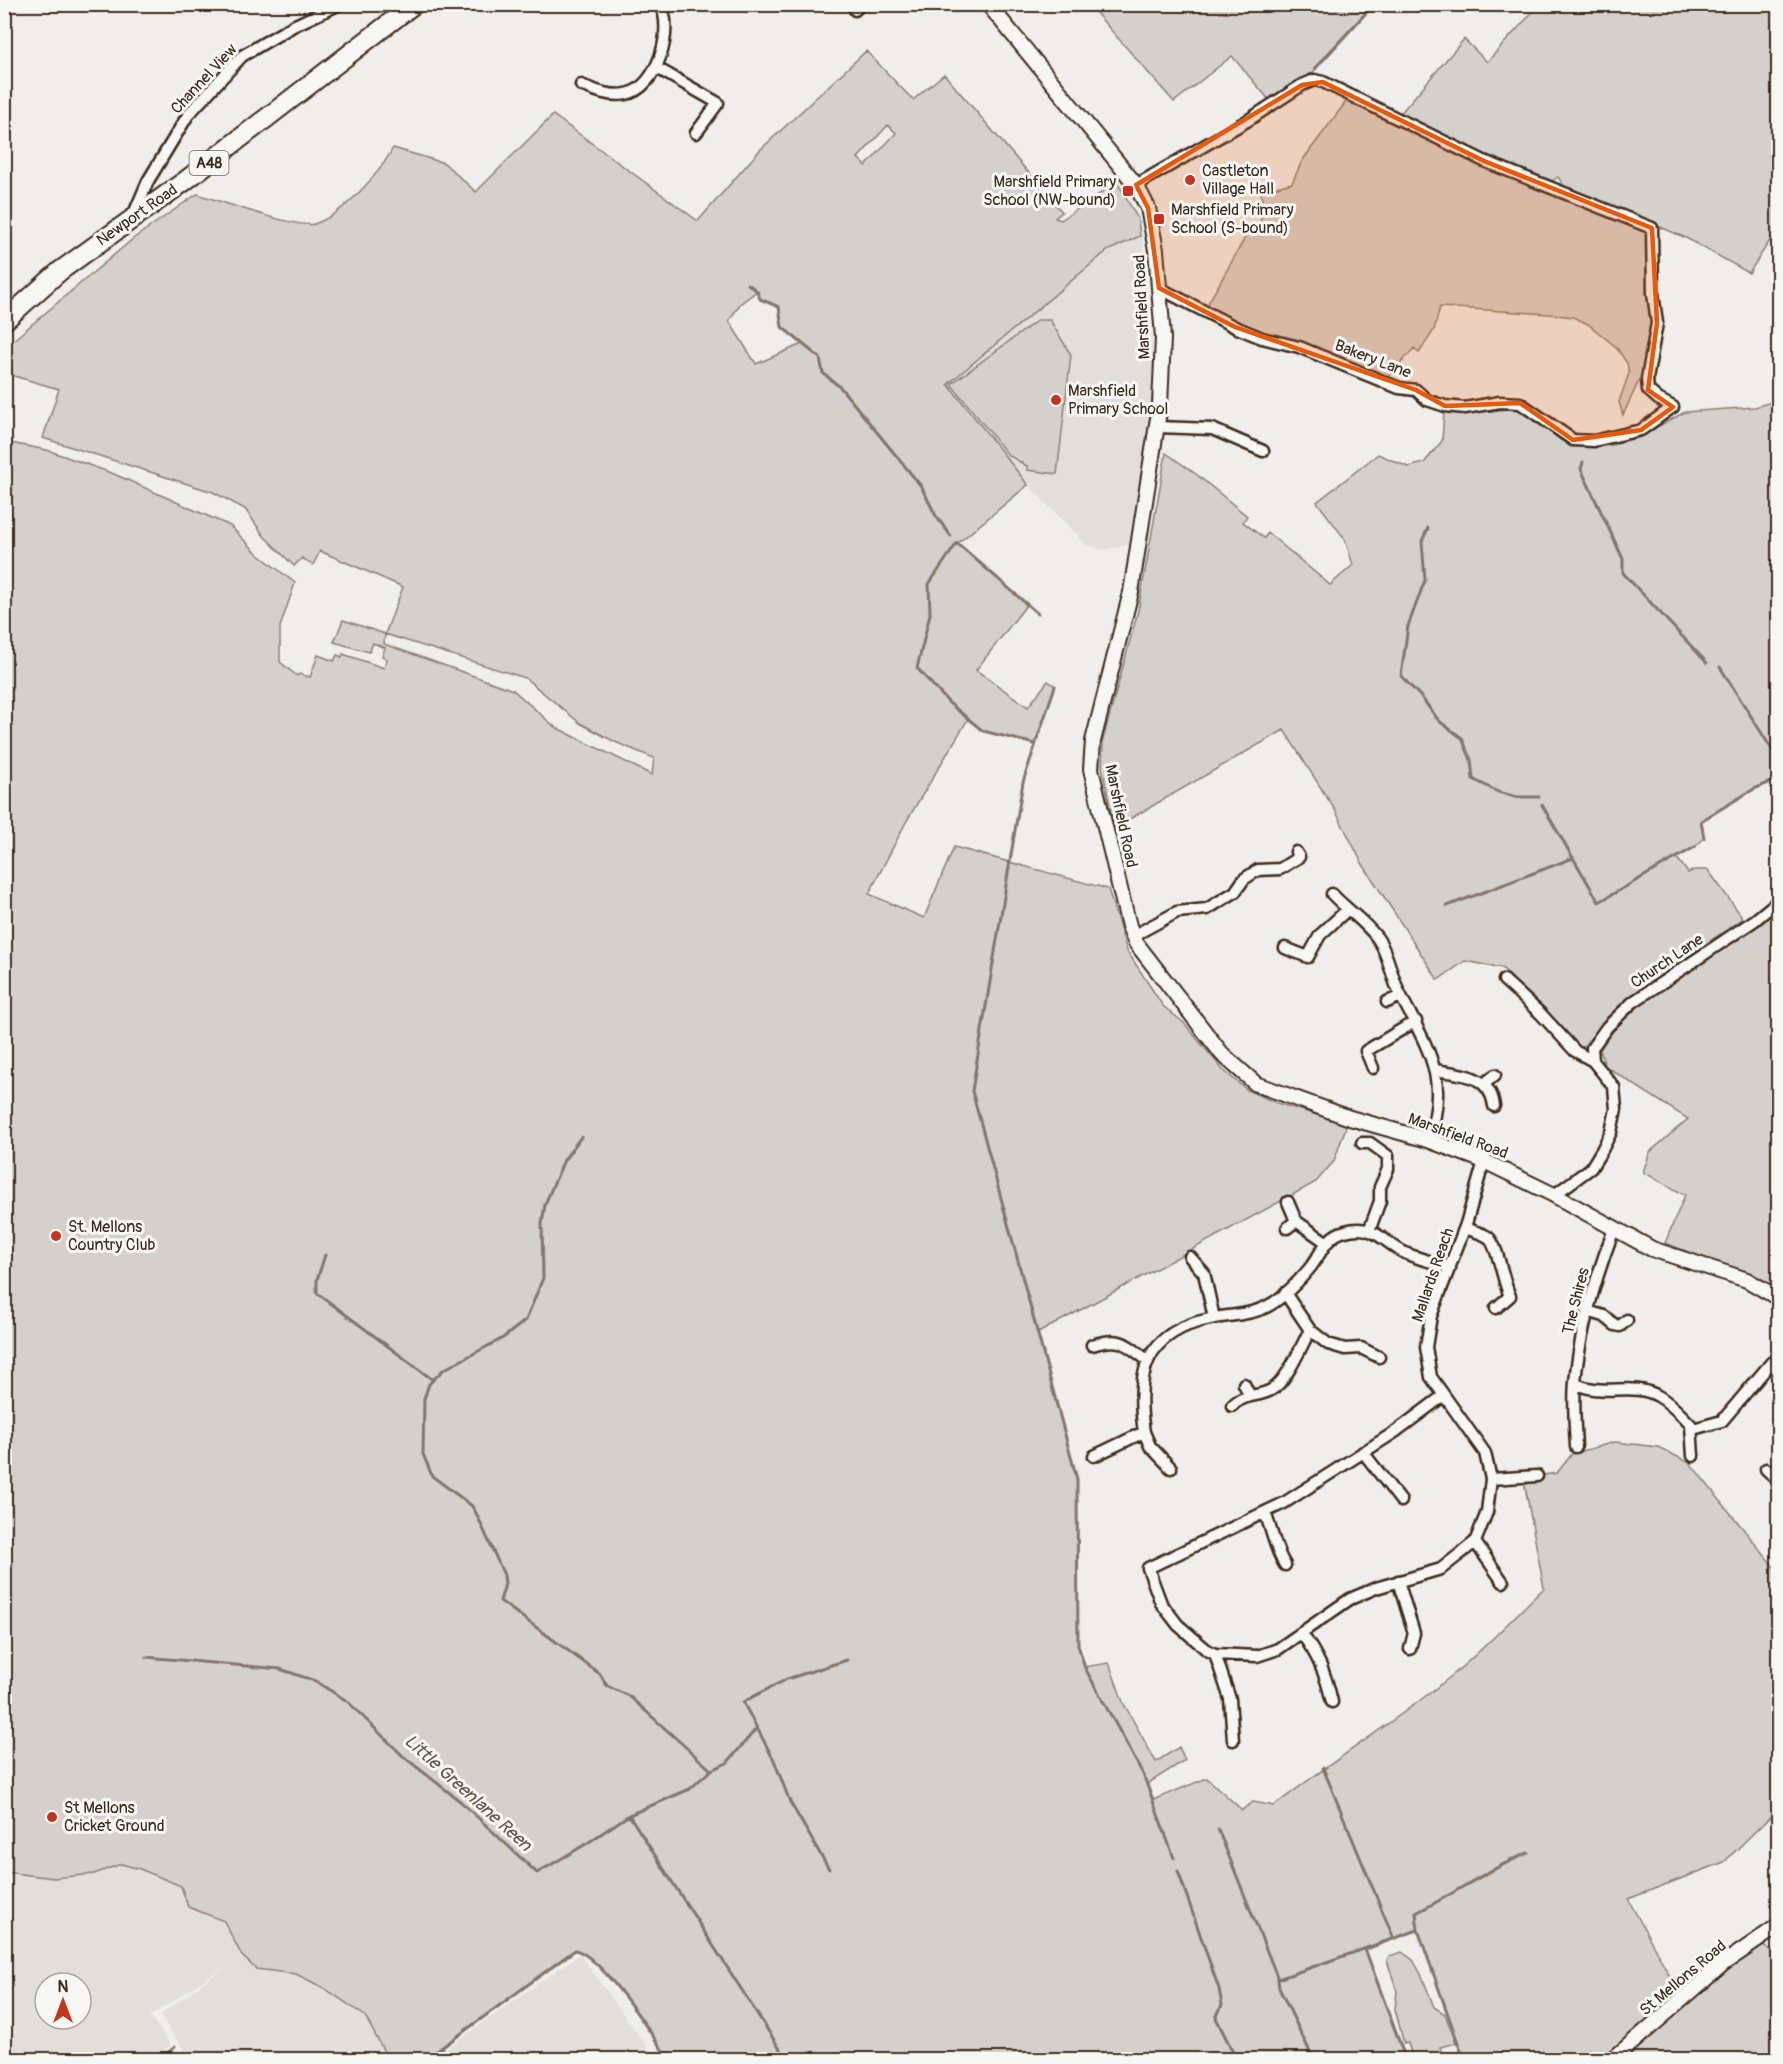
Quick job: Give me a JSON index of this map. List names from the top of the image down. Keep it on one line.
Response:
{"streets":{"main road":["A48","Newport Road"],"street":["Channel View","Marshfield Road","Bakery Lane","Church Lane","Mallards Reach","The Shires","St Mellons Road"]},"crossings":[["Channel View","Newport Road"],["Marshfield Road","Bakery Lane"],["Marshfield Road","Mallards Reach"],["Marshfield Road","The Shires"]],"water":["Little Greenlane Reen"],"places":{"other":["Castleton Village Hall","Marshfield Primary School","St. Mellons Country Club","St Mellons Cricket Ground"],"transit":["Marshfield Primary School (NW-bound)","Marshfield Primary School (S-bound)"]},"north":"top"}
